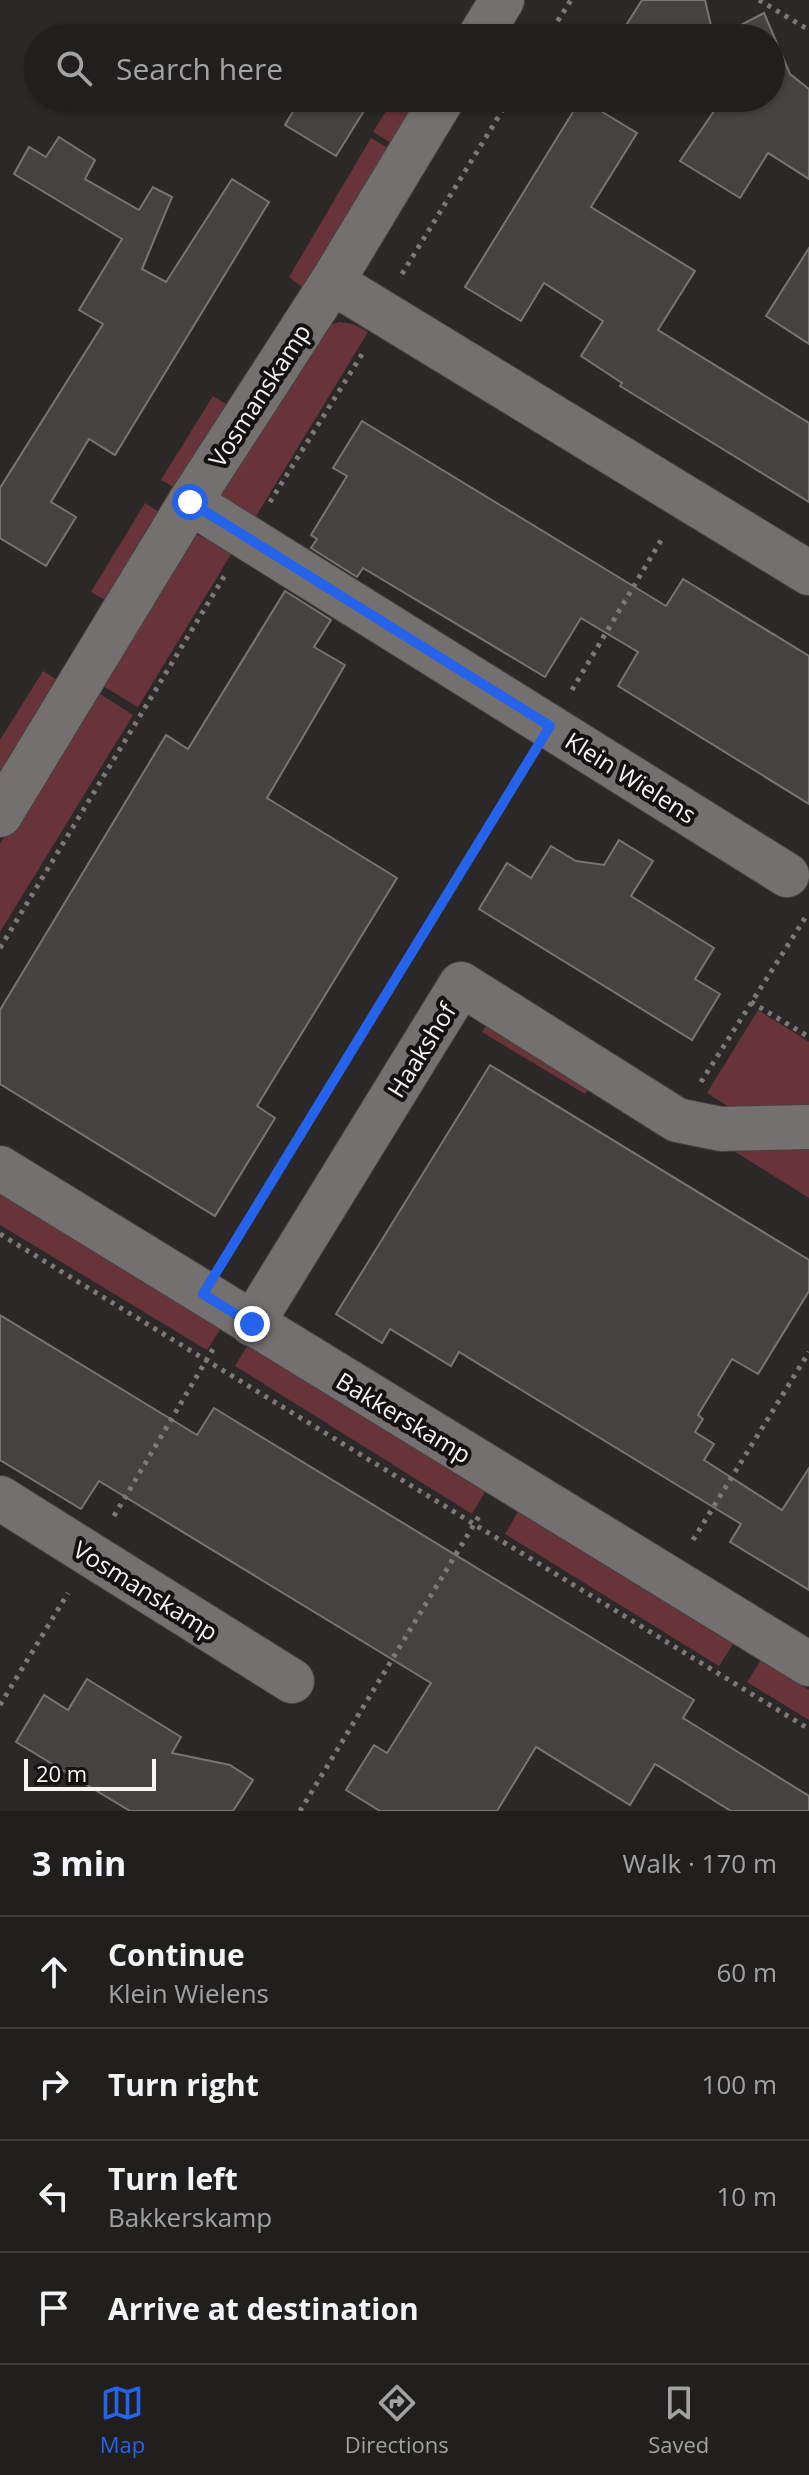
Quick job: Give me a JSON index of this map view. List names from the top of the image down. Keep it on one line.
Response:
{"streets":{"street":["Vosmanskamp","Klein Wielens","Haakshof","Bakkerskamp"]},"crossings":[["Vosmanskamp","Klein Wielens"],["Haakshof","Bakkerskamp"]],"scale_bar":"20 m","page":{"search":"Search here","scale":"20 m","heading":["3 min","Walk · 170 m"],"list":[["Continue","Klein Wielens","60 m"],["Turn right","100 m"],["Turn left","Bakkerskamp","10 m"],"Arrive at destination"],"nav":["Map","Directions","Saved"]}}
